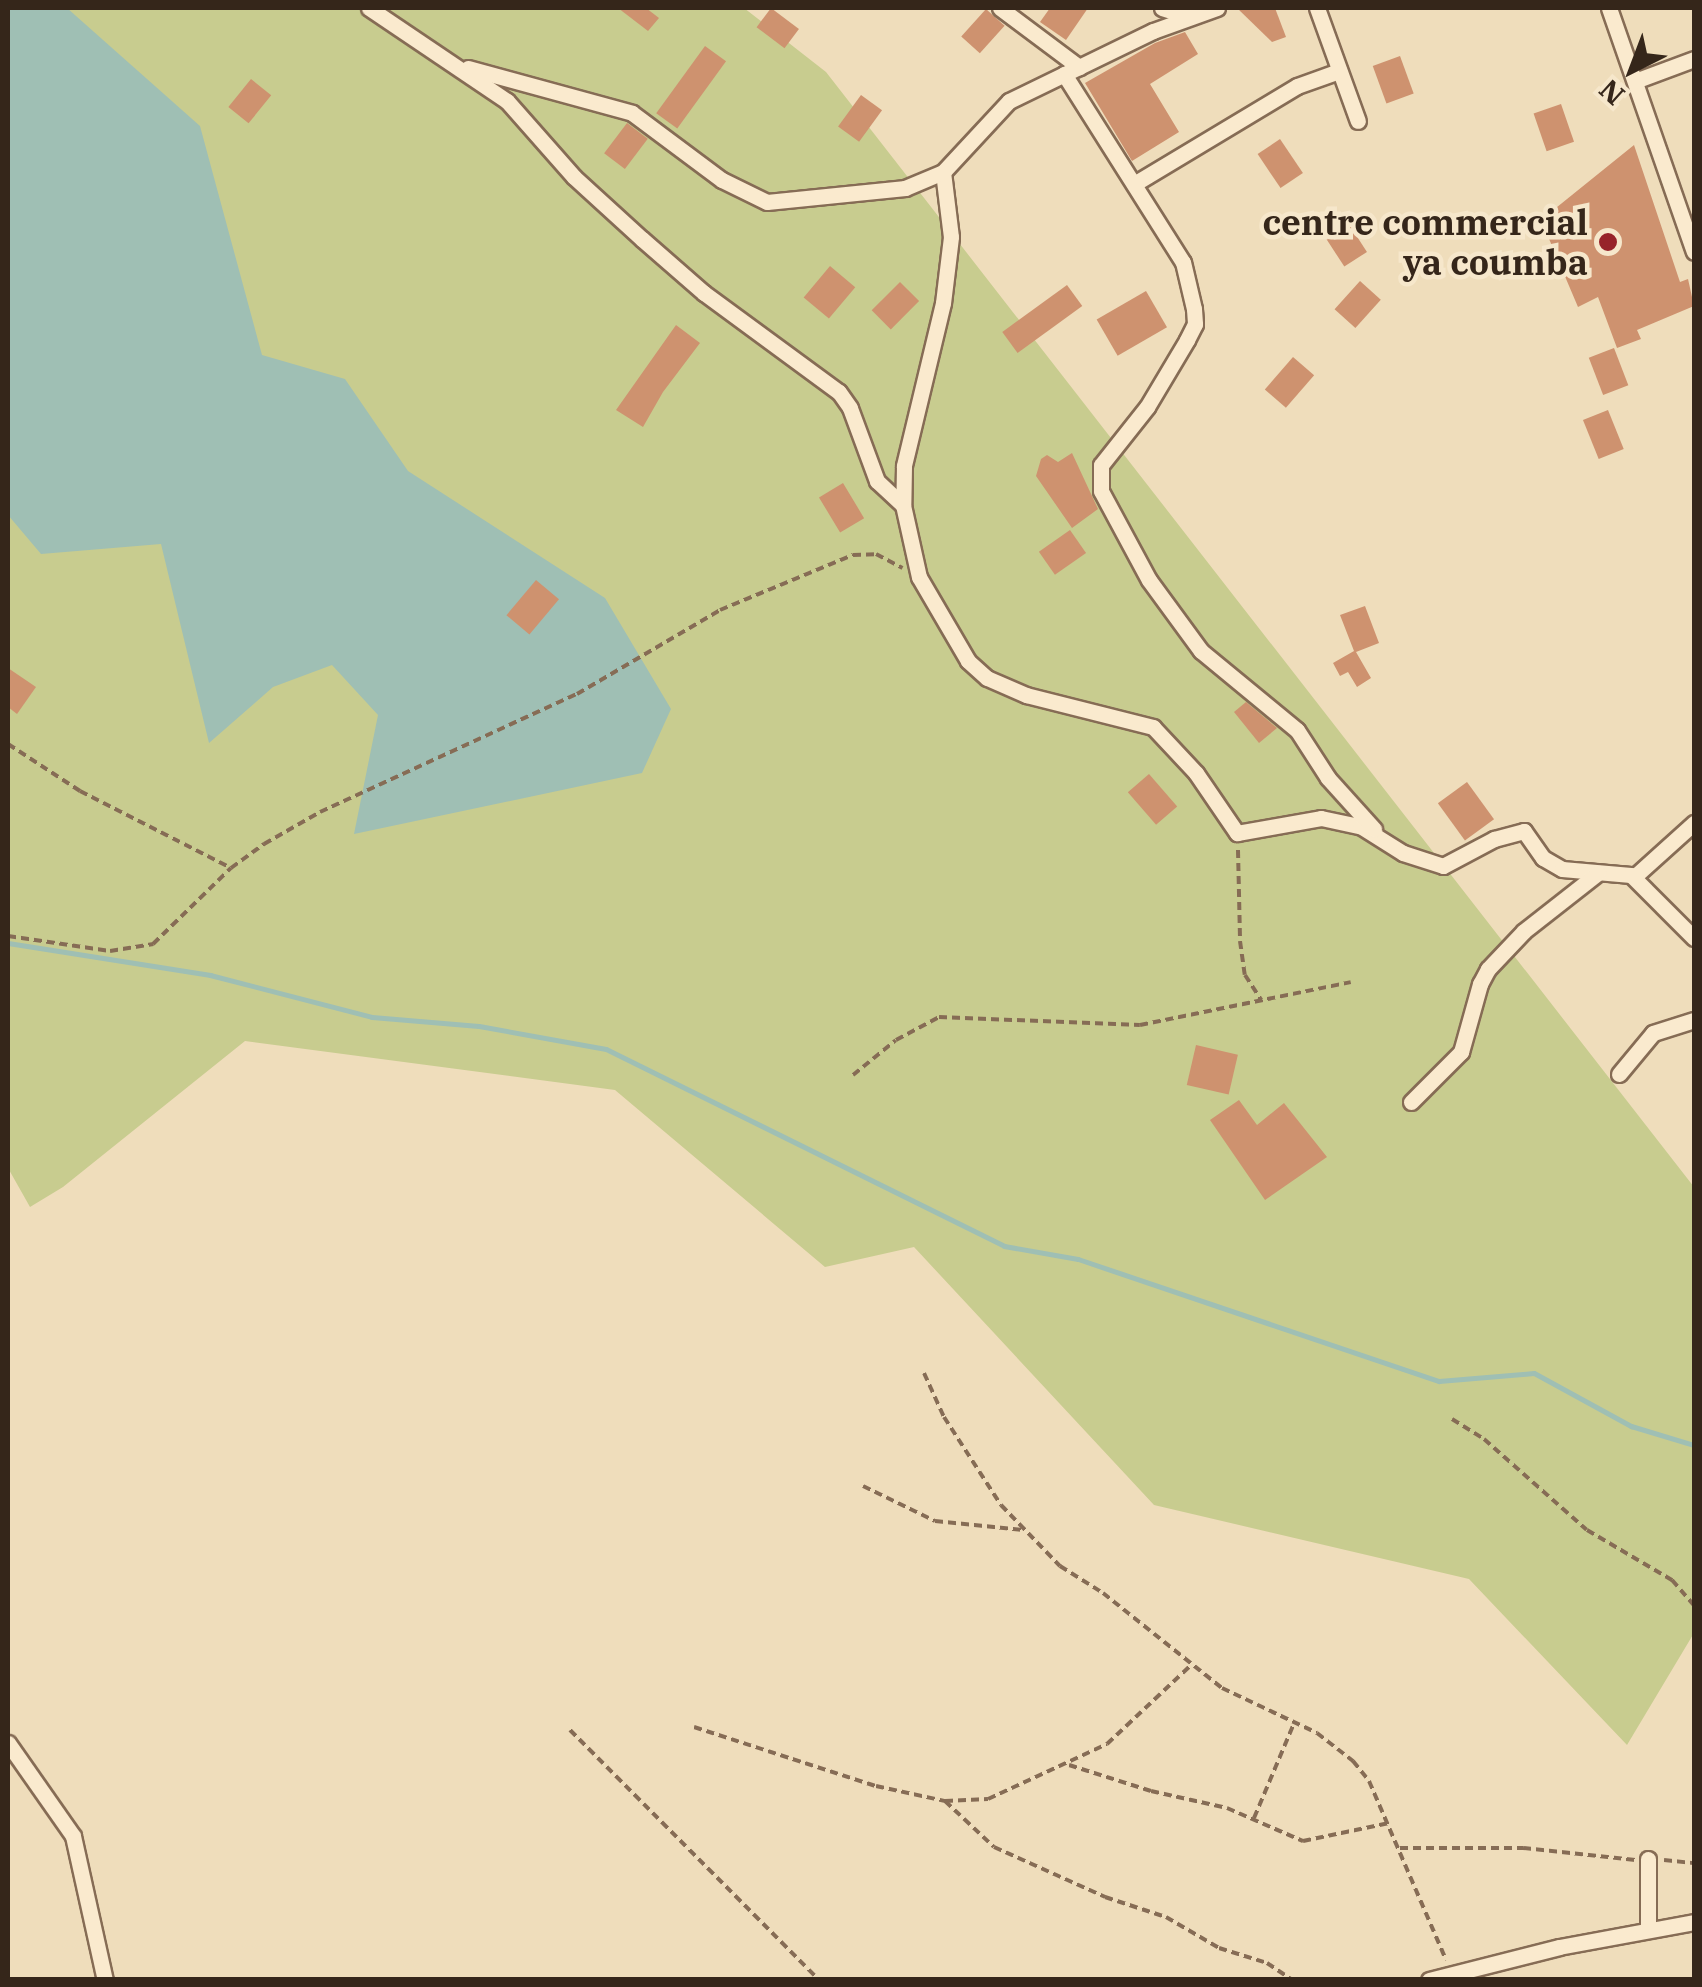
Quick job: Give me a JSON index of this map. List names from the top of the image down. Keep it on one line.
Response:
{"places":["centre commercial ya coumba"],"north":"bottom left"}
